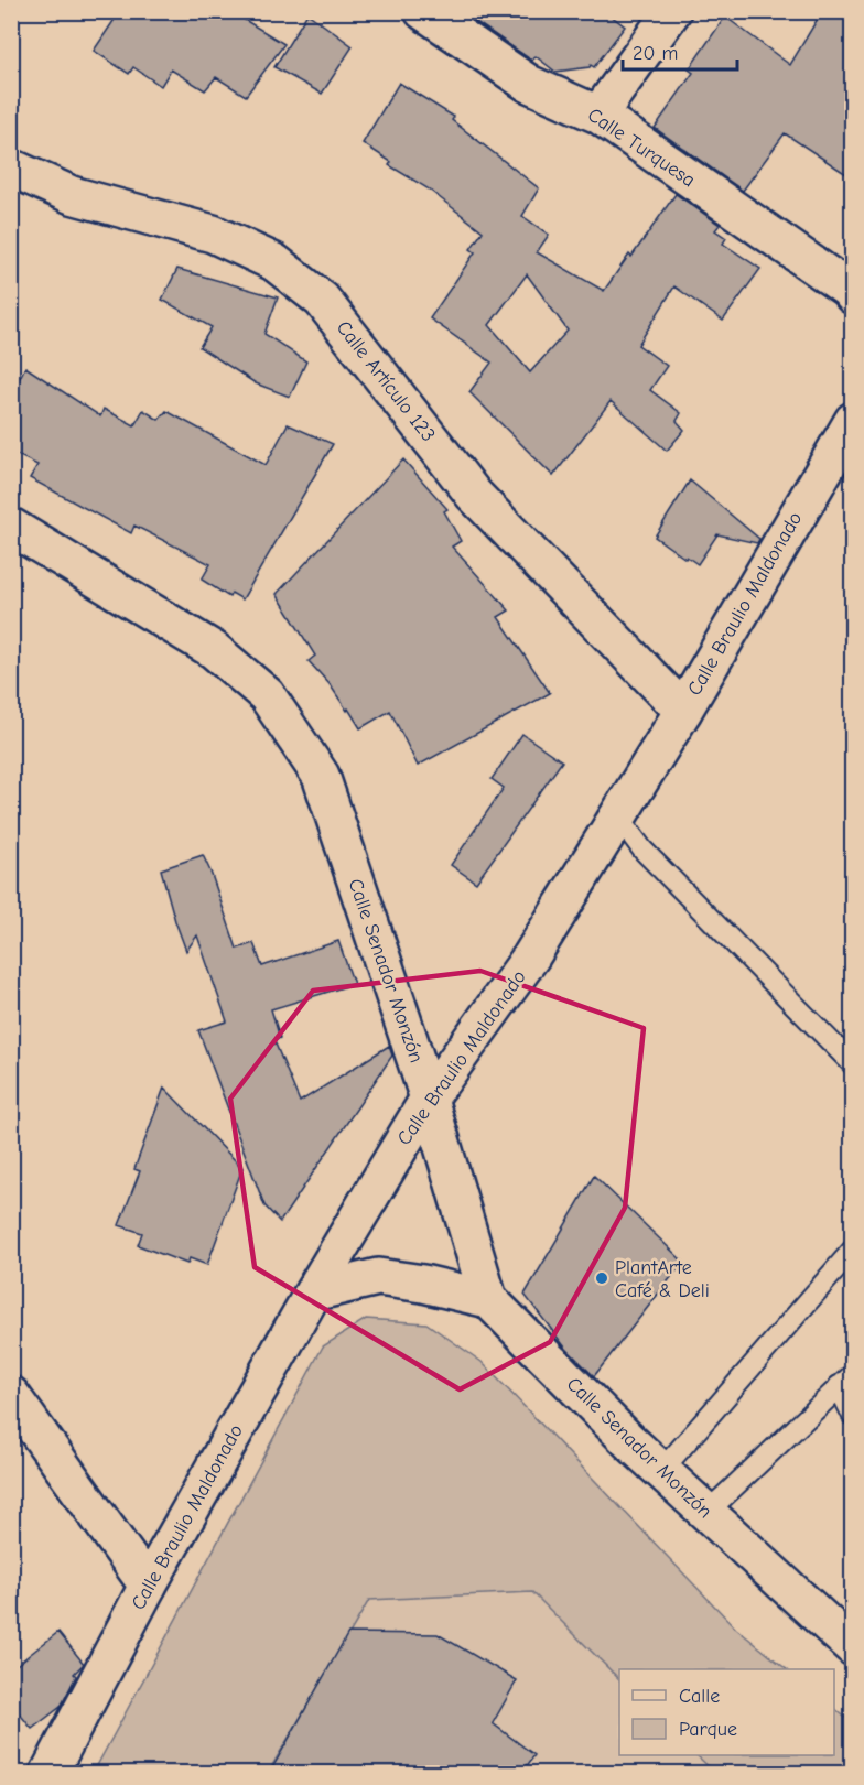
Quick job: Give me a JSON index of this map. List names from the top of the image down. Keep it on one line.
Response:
{"streets":{"street":["Calle Turquesa","Calle Artículo 123","Calle Braulio Maldonado","Calle Senador Monzón"]},"crossings":[["Calle Artículo 123","Calle Braulio Maldonado"],["Calle Braulio Maldonado","Calle Senador Monzón"]],"places":["PlantArte Café & Deli"],"legend":["Calle","Parque"],"scale_bar":"20 m"}
